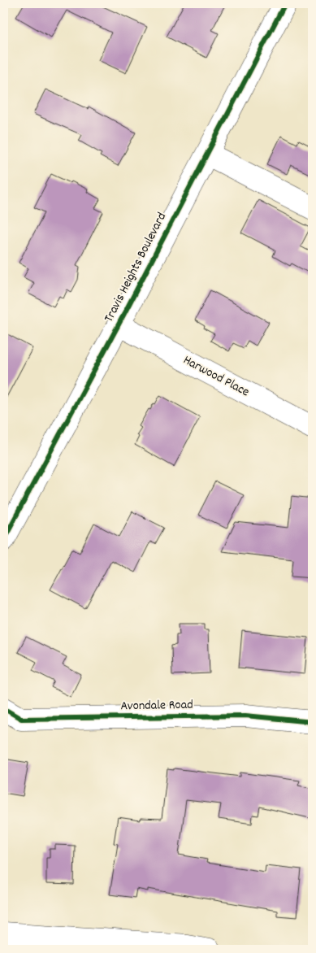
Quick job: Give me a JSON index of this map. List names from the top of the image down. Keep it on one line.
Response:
{"streets":{"street":["Travis Heights Boulevard","Harwood Place","Avondale Road"]},"crossings":[["Travis Heights Boulevard","Harwood Place"]]}
